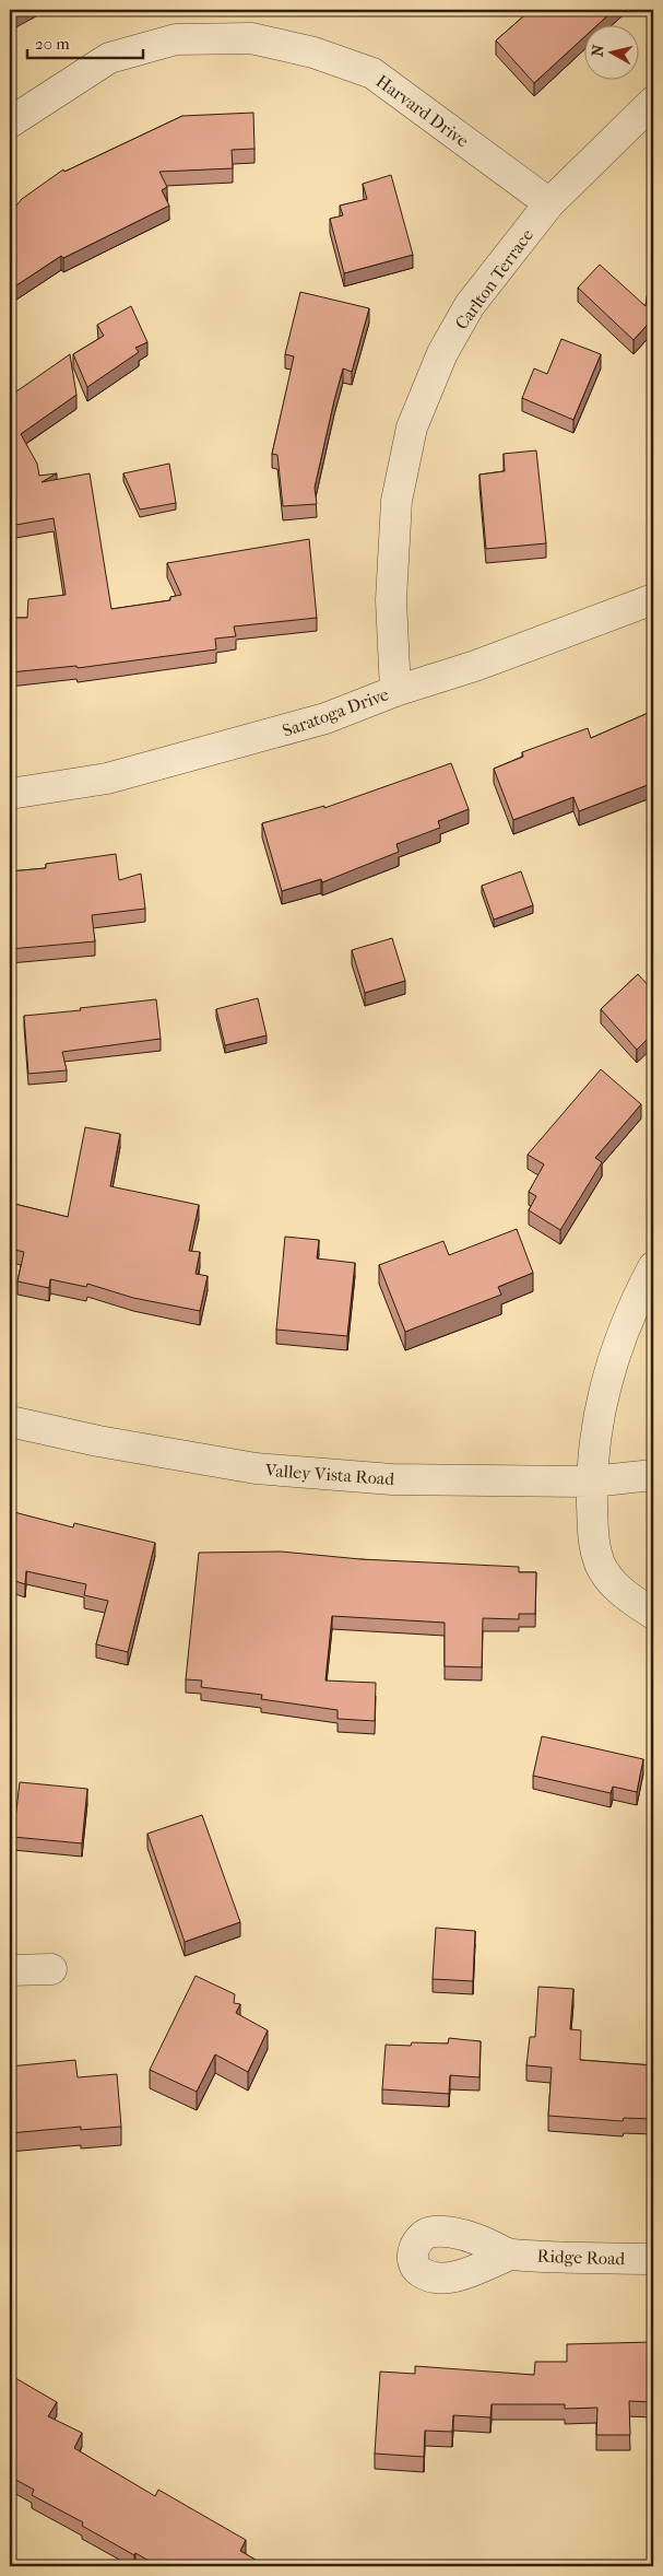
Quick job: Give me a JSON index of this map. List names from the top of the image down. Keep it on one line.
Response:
{"streets":{"street":["Harvard Drive","Carlton Terrace","Saratoga Drive","Valley Vista Road","Ridge Road"]},"crossings":[["Harvard Drive","Carlton Terrace"],["Carlton Terrace","Saratoga Drive"]],"scale_bar":"20 m","north":"left"}
